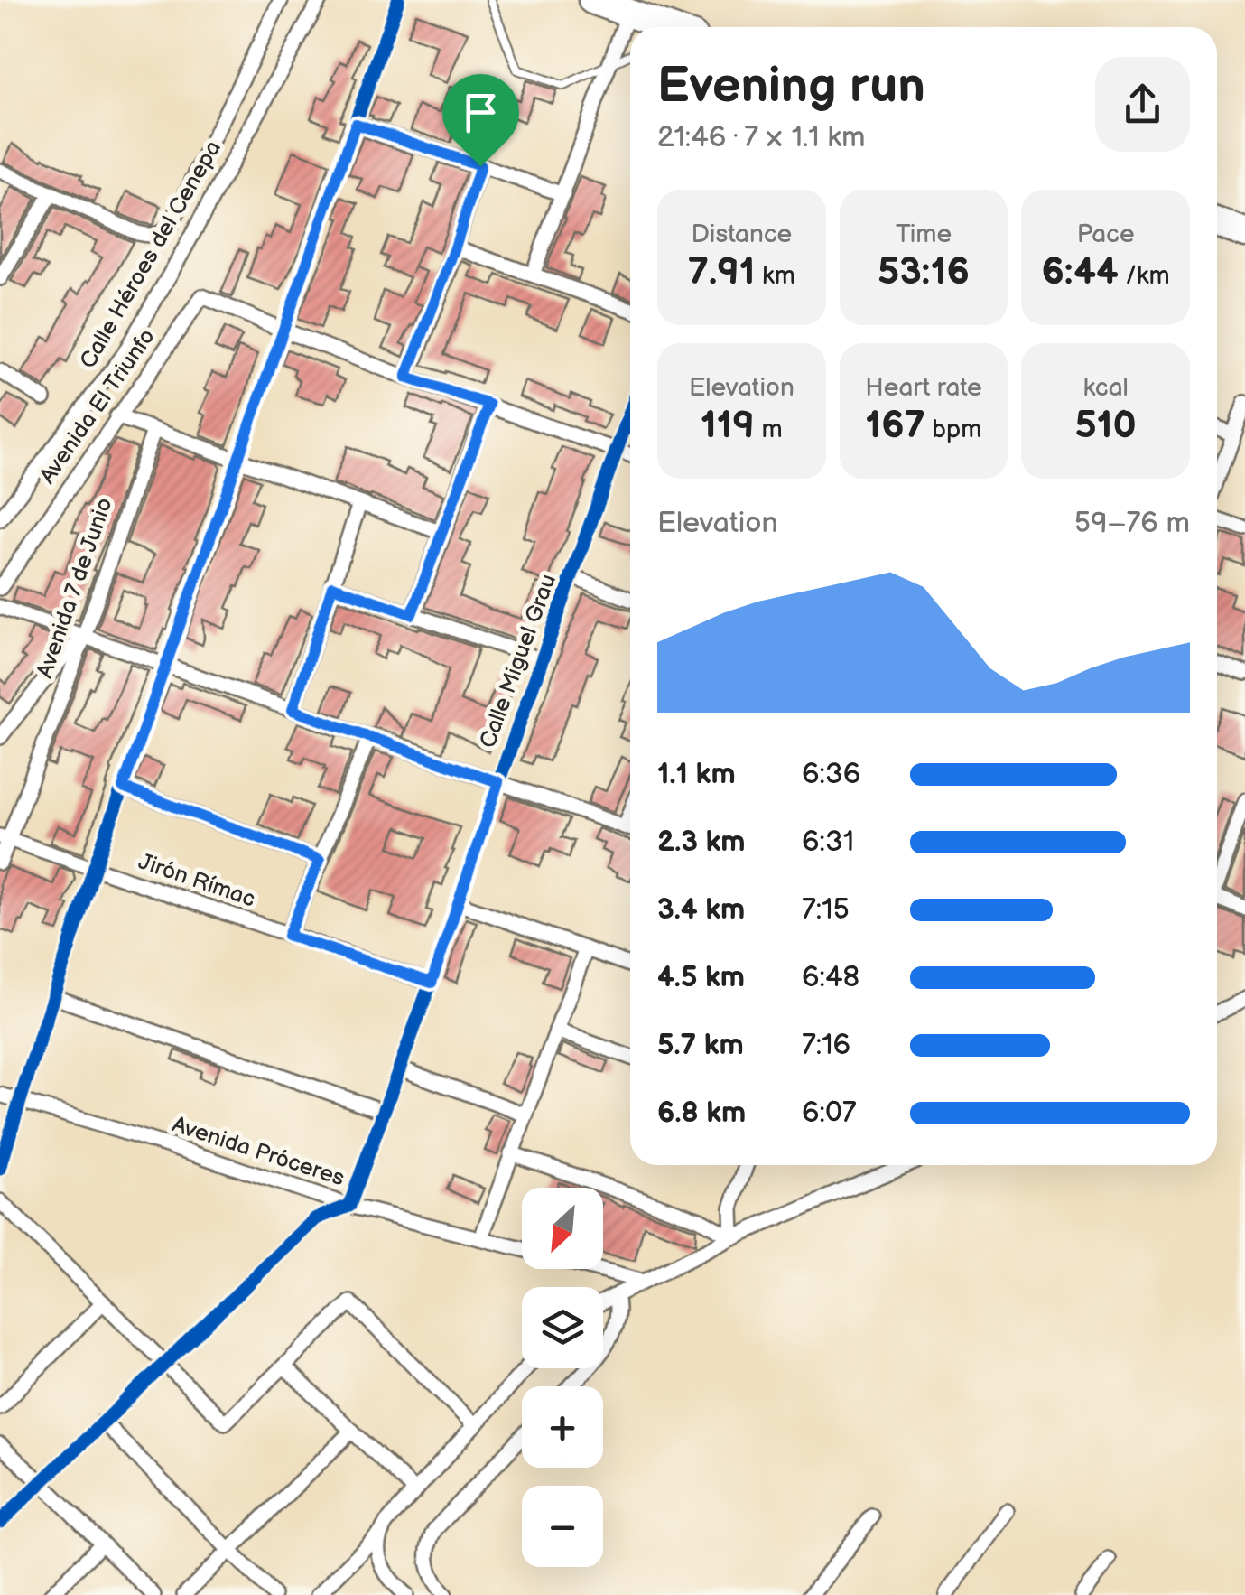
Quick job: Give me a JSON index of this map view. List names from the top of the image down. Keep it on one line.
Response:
{"streets":{"street":["Calle Héroes del Cenepa","Avenida El Triunfo","Avenida 7 de Junio","Calle Miguel Grau","Jirón Rímac","Avenida Próceres"]},"crossings":[["Avenida 7 de Junio","Jirón Rímac"],["Calle Miguel Grau","Jirón Rímac"],["Calle Miguel Grau","Avenida Próceres"]],"north":"bottom left","page":{"heading":["Evening run","21:46 · 7 × 1.1 km"],"stats":[["Distance","7.91 km"],["Time","53:16"],["Pace","6:44 /km"],["Elevation","119 m"],["Heart rate","167 bpm"],["kcal","510"]],"chart":["Elevation","59–76 m"],"list":[{"name":"1.1 km","note":"6:36"},{"name":"2.3 km","note":"6:31"},{"name":"3.4 km","note":"7:15"},{"name":"4.5 km","note":"6:48"},{"name":"5.7 km","note":"7:16"},{"name":"6.8 km","note":"6:07"}],"map_buttons":["+","−"]}}
